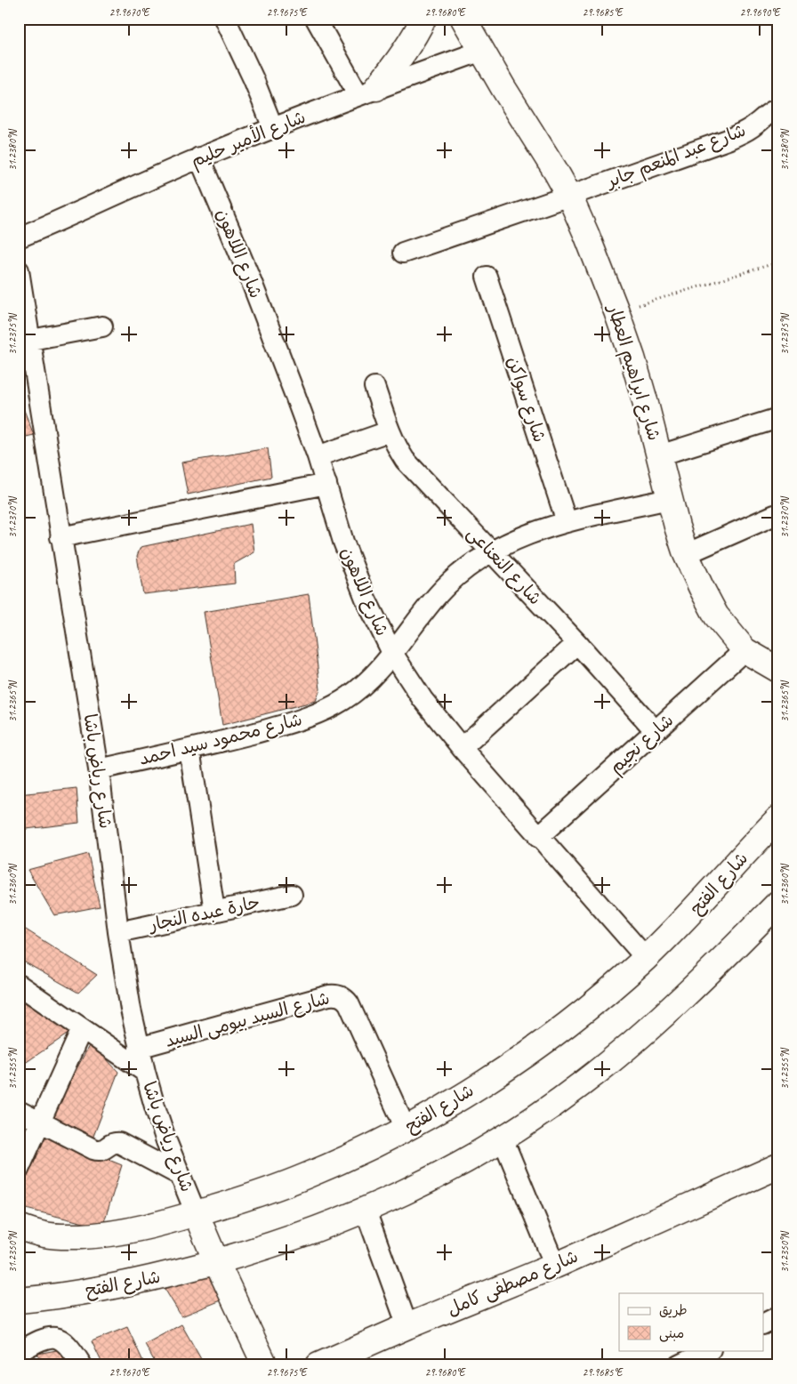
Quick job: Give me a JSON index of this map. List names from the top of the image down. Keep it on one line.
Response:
{"streets":{"street":["شارع الأمير حليم","شارع عبد المنعم جابر","شارع اللاهون","شارع ابراهيم العطار","شارع سواكن","شارع النعناعى","شارع محمود سيد احمد","شارع نجيم","شارع رياض باشا","شارع الفتح","حارة عبده النجار","شارع السيد بيومى السيد","شارع مصطفى كامل"]},"crossings":[["شارع الأمير حليم","شارع اللاهون"],["شارع الأمير حليم","شارع ابراهيم العطار"],["شارع عبد المنعم جابر","شارع ابراهيم العطار"],["شارع اللاهون","شارع محمود سيد احمد"],["شارع اللاهون","شارع نجيم"],["شارع اللاهون","شارع الفتح"],["شارع ابراهيم العطار","شارع محمود سيد احمد"],["شارع ابراهيم العطار","شارع نجيم"],["شارع سواكن","شارع محمود سيد احمد"],["شارع النعناعى","شارع محمود سيد احمد"],["شارع النعناعى","شارع نجيم"],["شارع محمود سيد احمد","شارع رياض باشا"],["شارع رياض باشا","شارع الفتح"],["شارع رياض باشا","حارة عبده النجار"],["شارع رياض باشا","شارع السيد بيومى السيد"],["شارع الفتح","شارع السيد بيومى السيد"]],"legend":["طريق","مبنى"],"coordinates":["29.9670°E","29.9675°E","29.9680°E","29.9685°E","29.9690°E","31.2380°N","31.2375°N","31.2370°N","31.2365°N","31.2360°N","31.2355°N","31.2350°N"]}
